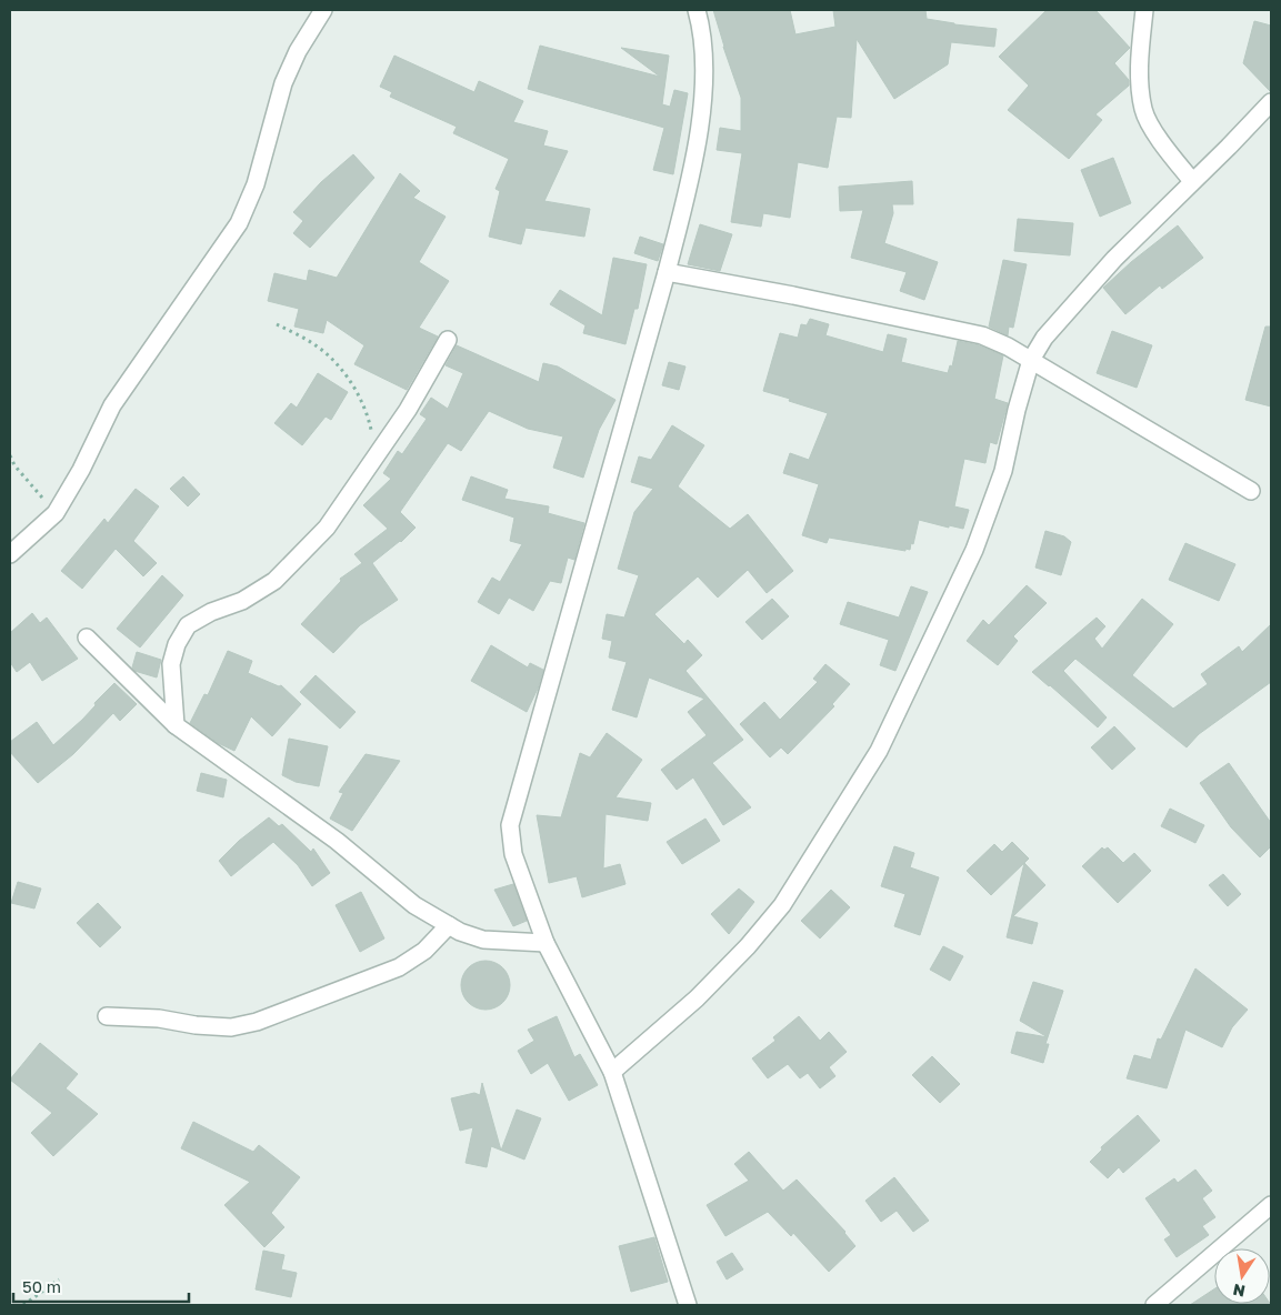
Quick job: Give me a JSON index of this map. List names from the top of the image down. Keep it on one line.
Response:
{"scale_bar":"50 m","north":"bottom"}
